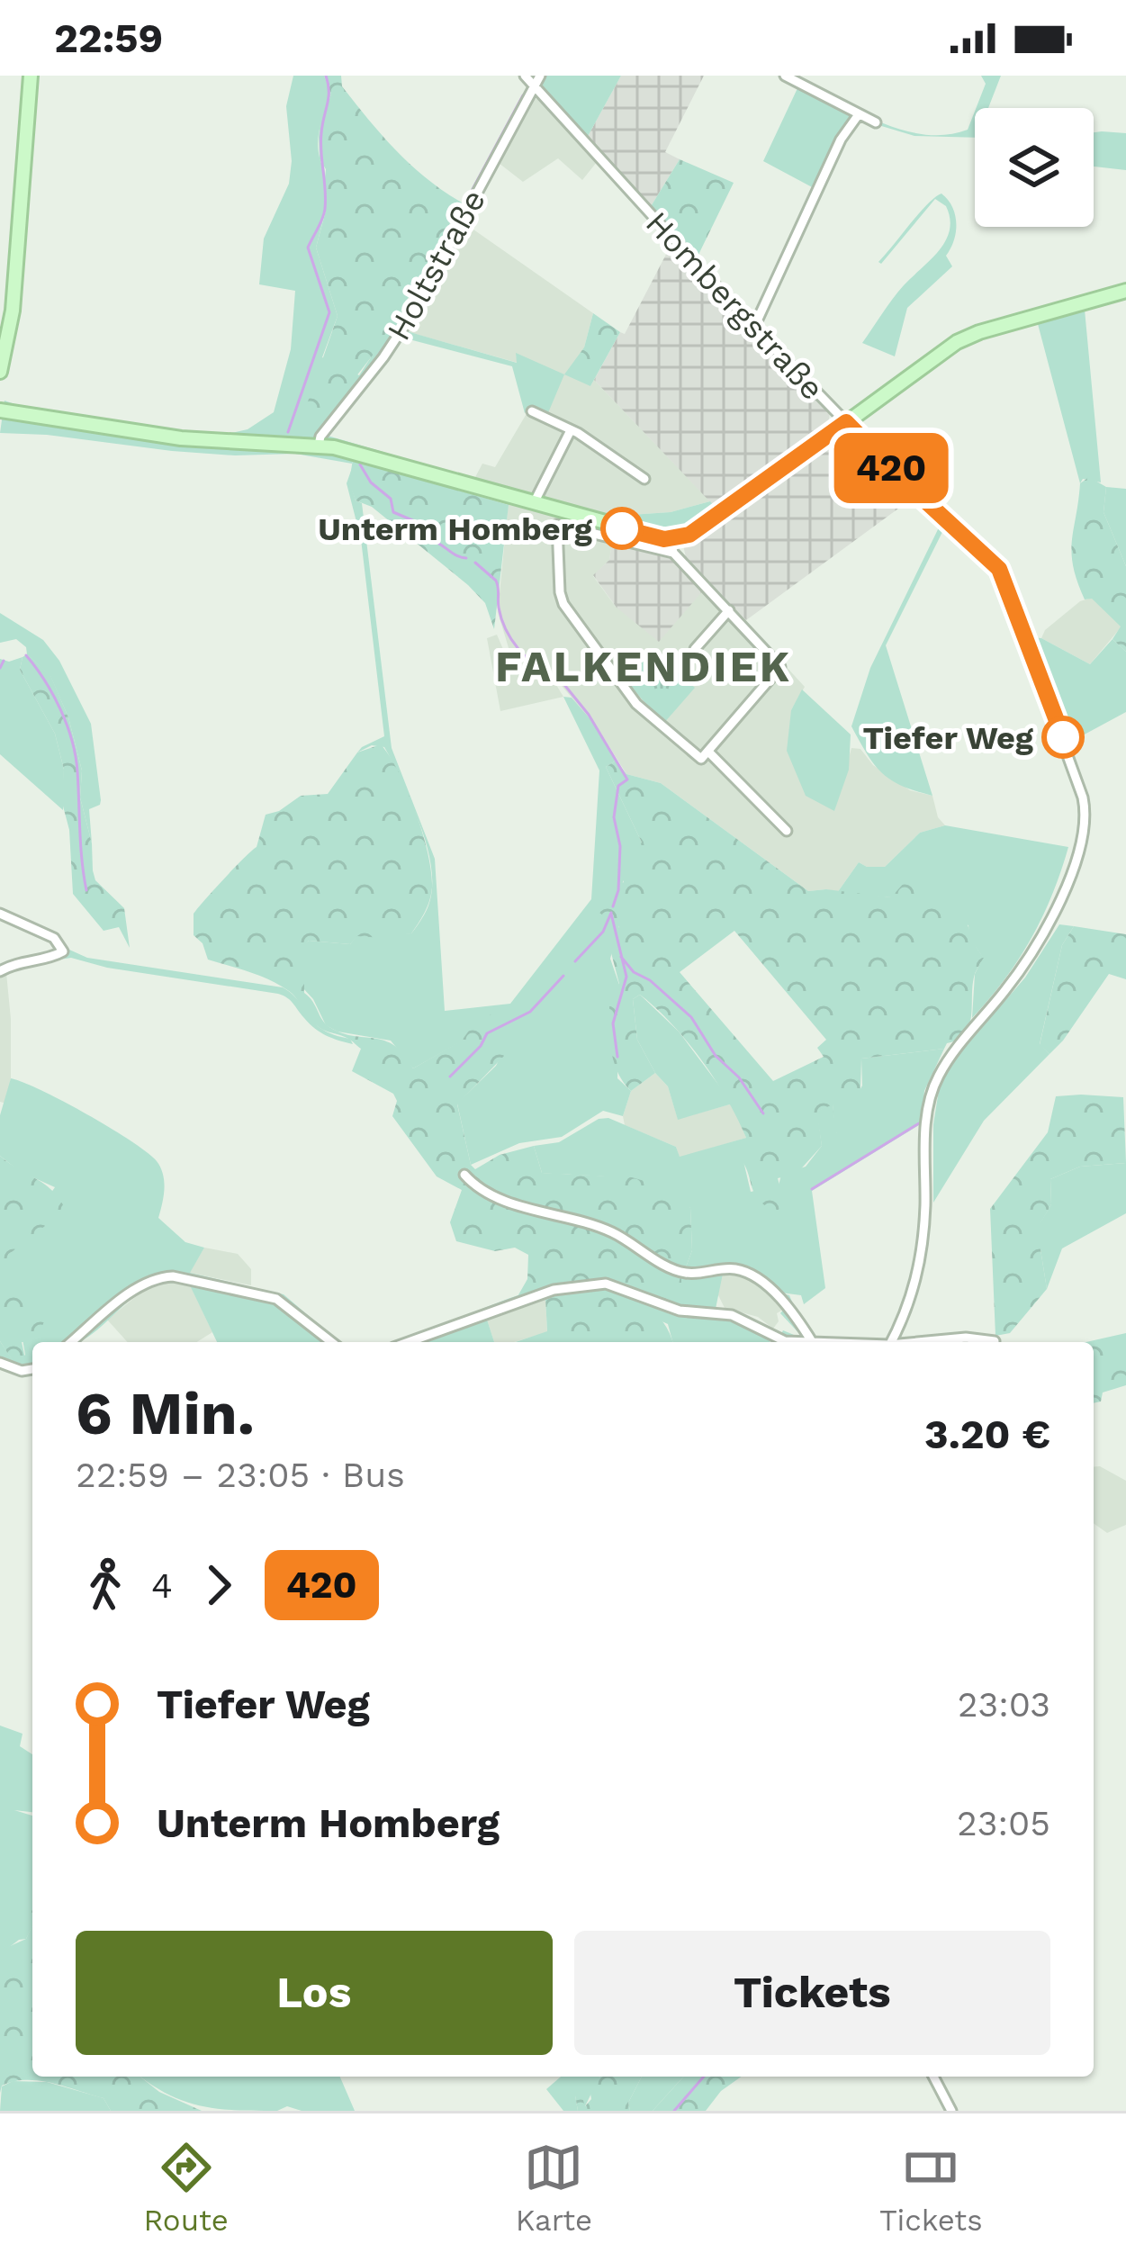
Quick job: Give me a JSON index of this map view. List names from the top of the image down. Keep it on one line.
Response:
{"streets":{"street":["Holtstraße","Hombergstraße"]},"crossings":[["Holtstraße","Hombergstraße"]],"districts":["FALKENDIEK"],"places":["Unterm Homberg","Tiefer Weg"],"lines":["bus line 420"],"page":{"status":"22:59","on_map":"420","heading":["6 Min.","22:59 – 23:05 · Bus","3.20 €"],"legs":["4","420"],"list":[{"name":"Tiefer Weg","value":"23:03"},{"name":"Unterm Homberg","value":"23:05"}],"buttons":["Los","Tickets"],"tabs":["Route","Karte","Tickets"]}}
